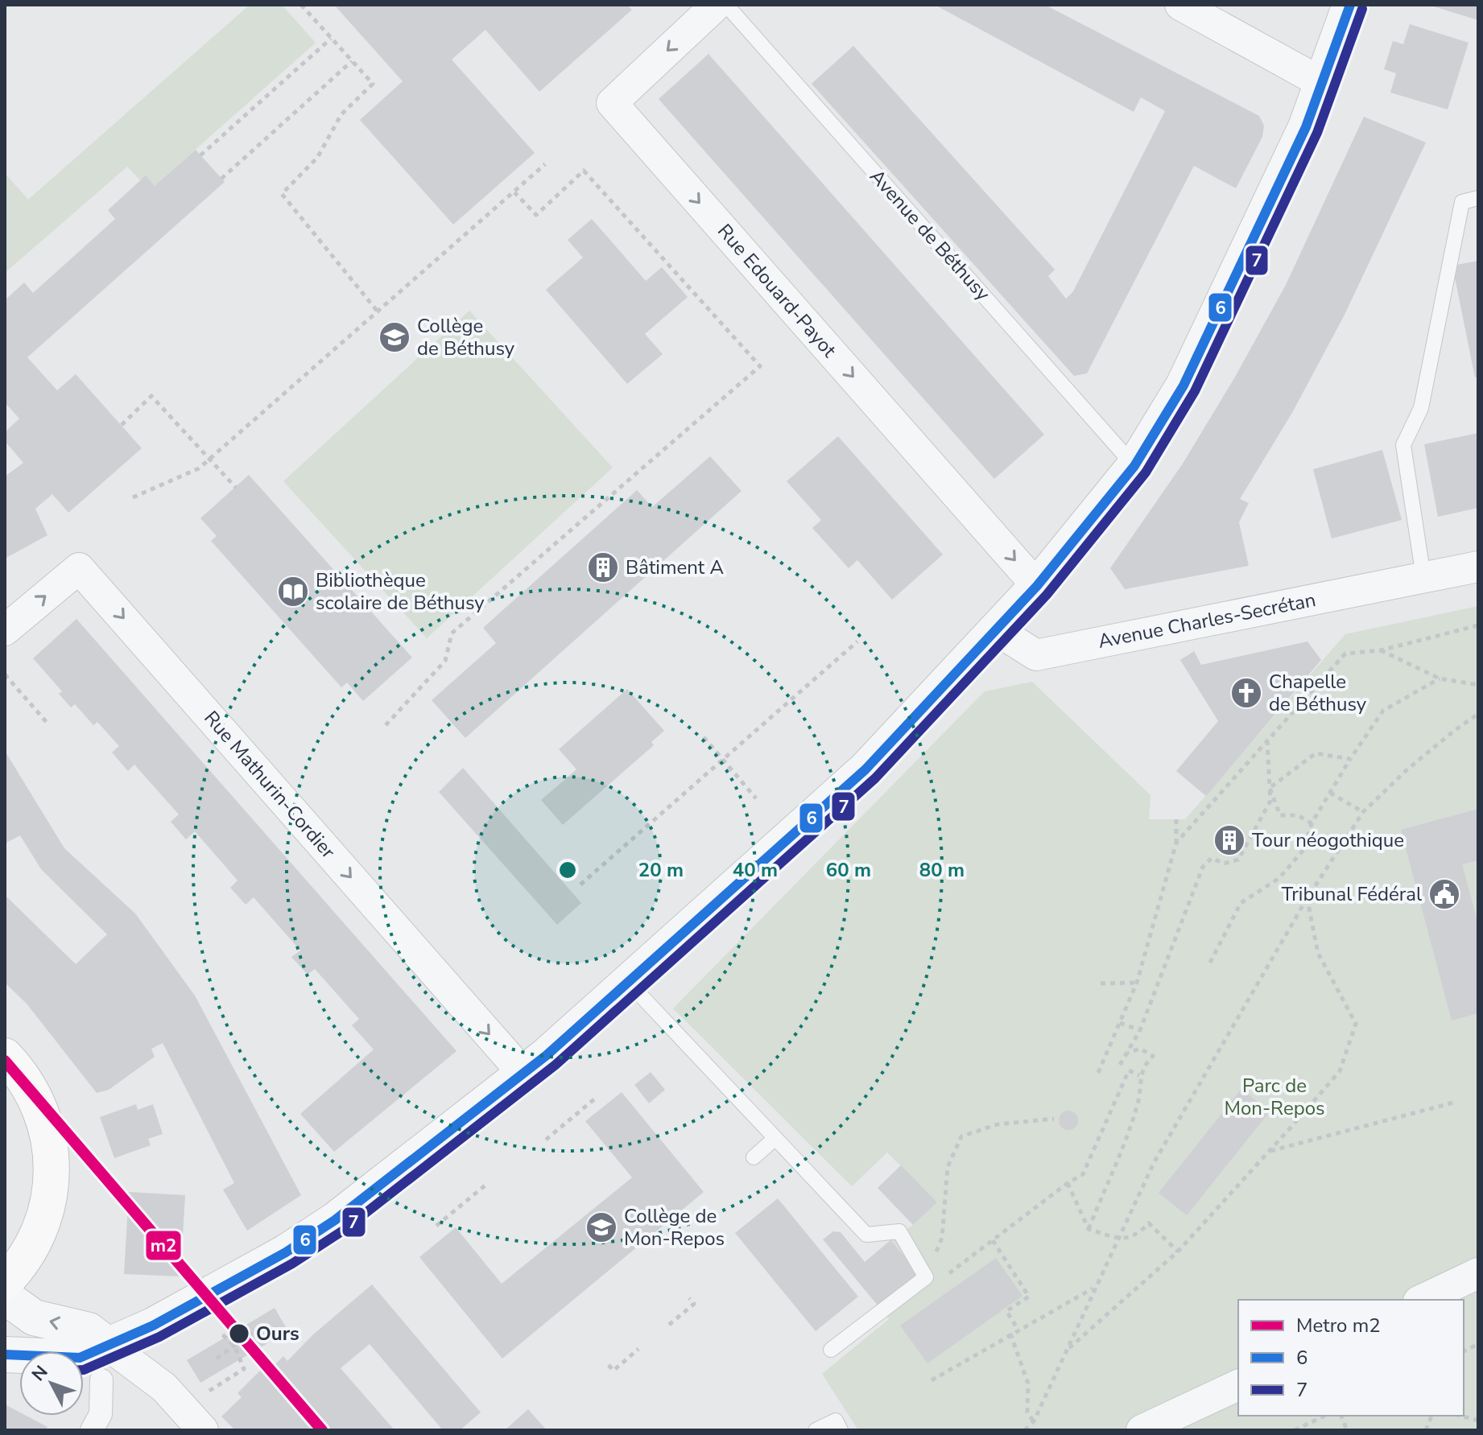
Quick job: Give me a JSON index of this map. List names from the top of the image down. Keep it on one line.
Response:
{"streets":{"street":["Rue Edouard-Payot","Avenue Charles-Secrétan","Rue Mathurin-Cordier"],"lane":["Avenue de Béthusy"]},"one_way":["Rue Edouard-Payot","Rue Mathurin-Cordier"],"parks":["Parc de Mon-Repos"],"places":{"school or university":["Collège de Béthusy","Collège de Mon-Repos"],"building":["Bâtiment A","Tour néogothique"],"library":["Bibliothèque scolaire de Béthusy"],"church":["Chapelle de Béthusy"],"public building":["Tribunal Fédéral"],"other":["Ours"]},"lines":["transit line 6","transit line 7","metro line m2"],"legend":["Metro m2","6","7"],"north":"top left","rings":["20 m","40 m","60 m","80 m"]}
